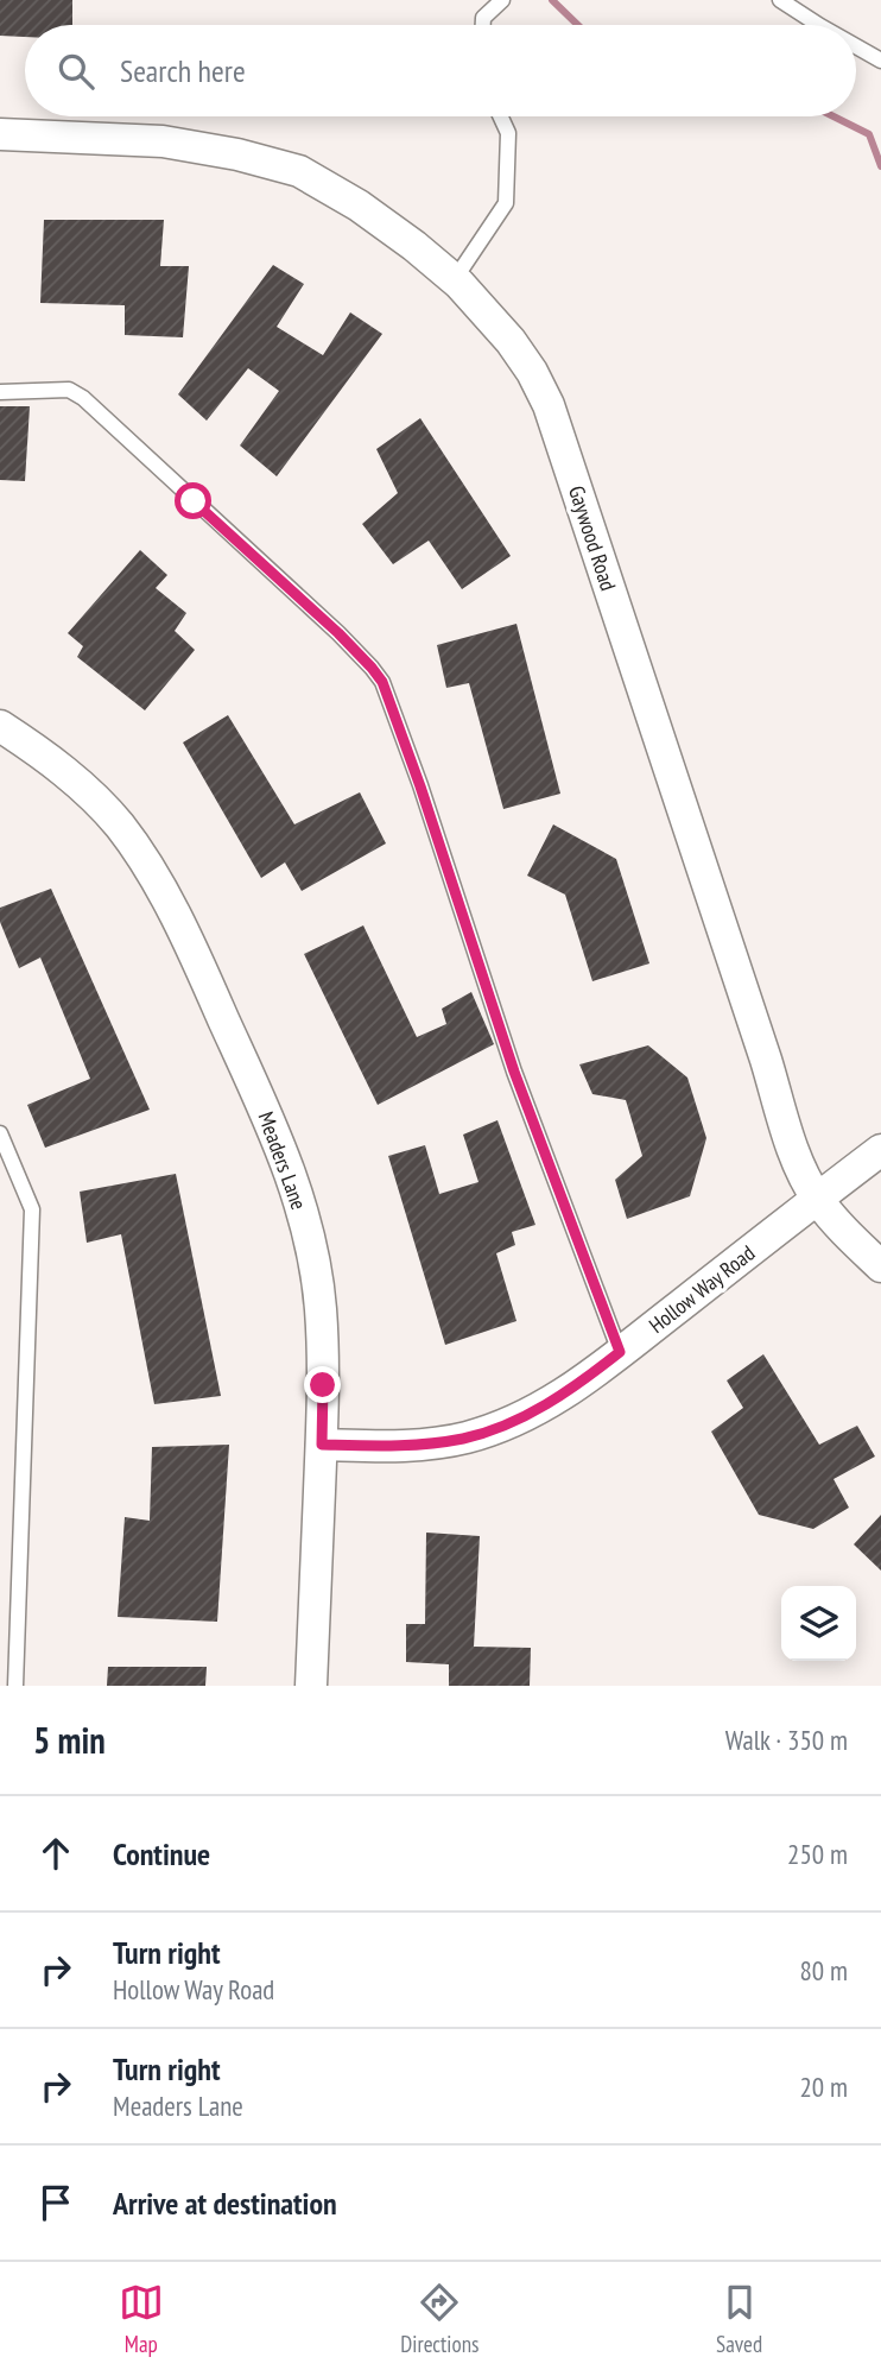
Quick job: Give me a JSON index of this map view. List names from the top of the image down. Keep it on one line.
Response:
{"streets":{"street":["Gaywood Road","Meaders Lane","Hollow Way Road"]},"crossings":[["Gaywood Road","Hollow Way Road"],["Meaders Lane","Hollow Way Road"]],"page":{"search":"Search here","heading":["5 min","Walk · 350 m"],"list":[["Continue","250 m"],["Turn right","Hollow Way Road","80 m"],["Turn right","Meaders Lane","20 m"],"Arrive at destination"],"nav":["Map","Directions","Saved"]}}
